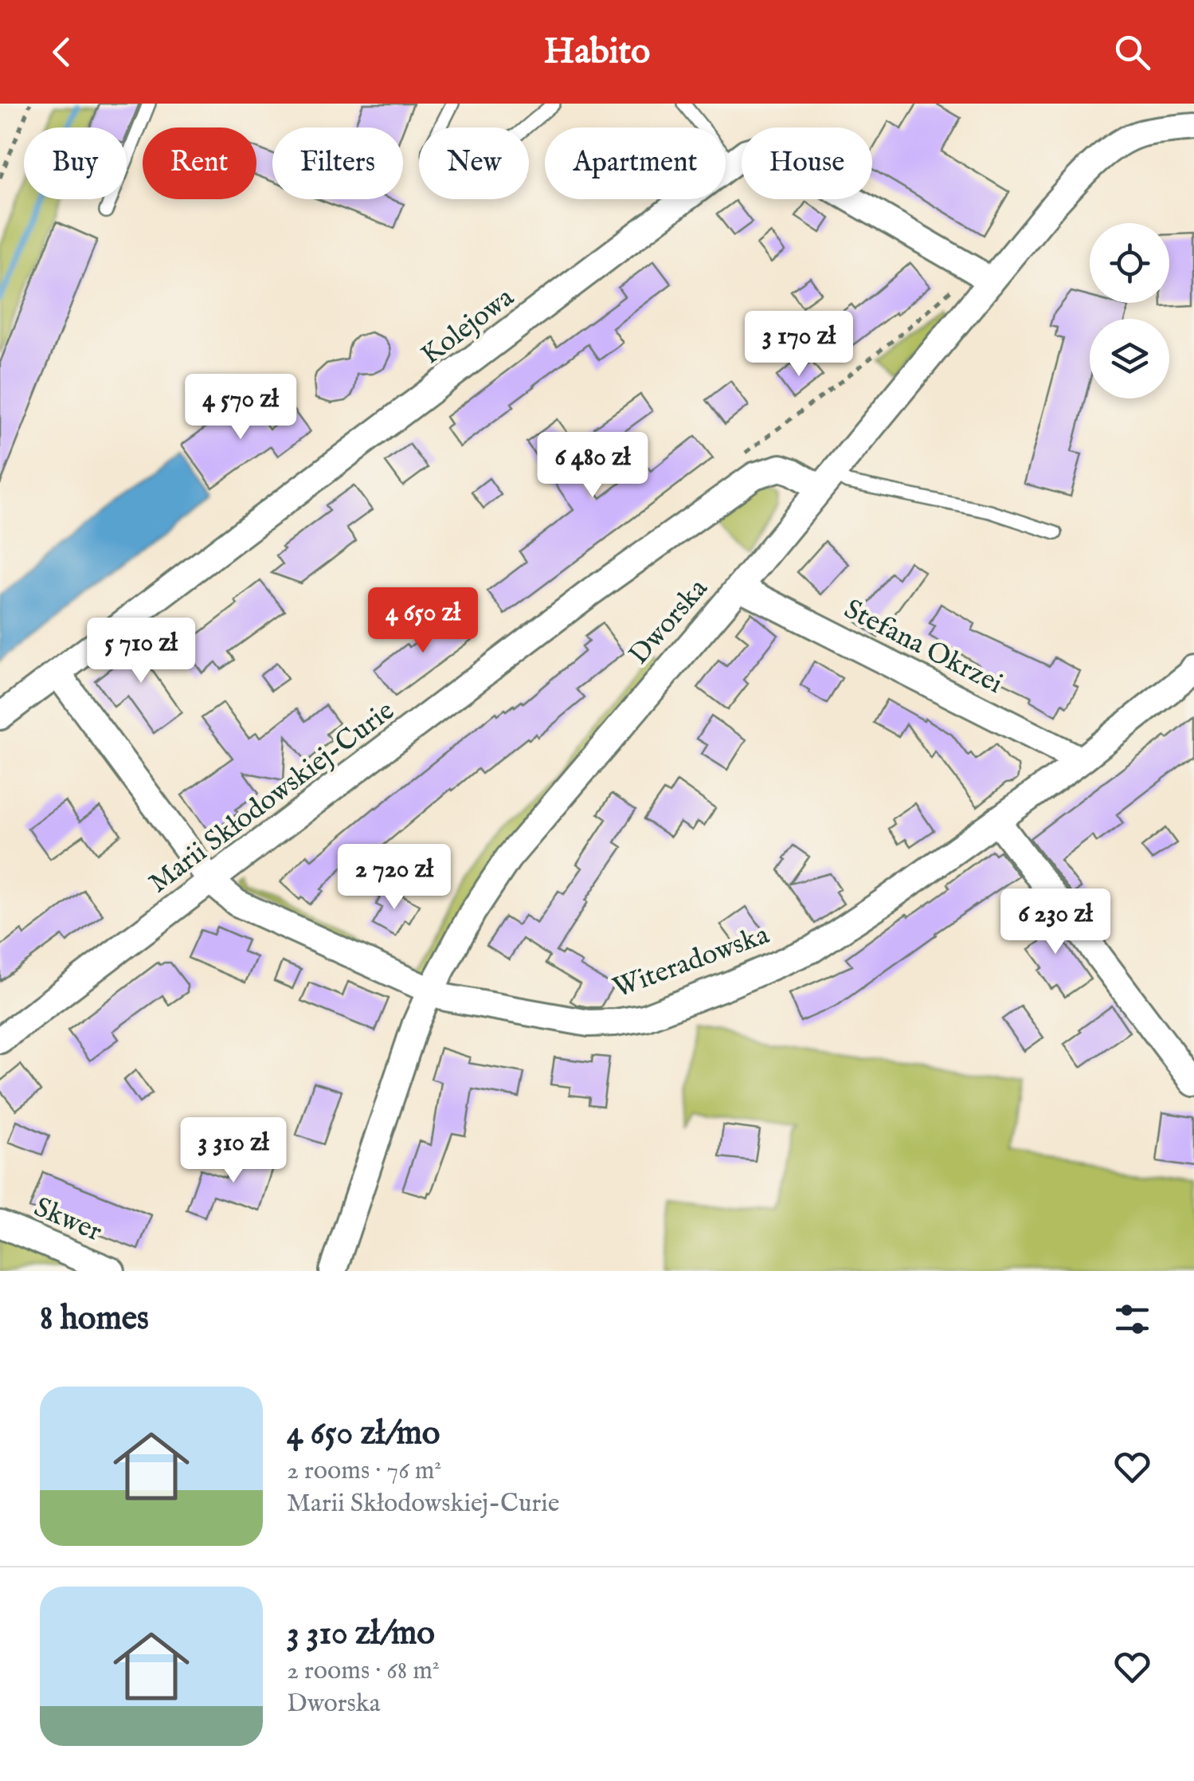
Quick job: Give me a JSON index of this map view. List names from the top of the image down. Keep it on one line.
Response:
{"streets":{"street":["Kolejowa","Dworska","Stefana Okrzei","Marii Skłodowskiej-Curie","Witeradowska","Skwer"]},"crossings":[["Kolejowa","Dworska"],["Kolejowa","Witeradowska"],["Dworska","Stefana Okrzei"],["Dworska","Marii Skłodowskiej-Curie"],["Dworska","Witeradowska"],["Stefana Okrzei","Witeradowska"],["Marii Skłodowskiej-Curie","Witeradowska"]],"page":{"header":"Habito","chip":["Buy","Rent","Filters","New","Apartment","House"],"price":["3 170 zł","4 570 zł","6 480 zł","4 650 zł","5 710 zł","2 720 zł","6 230 zł","3 310 zł"],"heading":"8 homes","list":[{"name":"4 650 zł/mo","note":"2 rooms · 76 m² · Marii Skłodowskiej-Curie"},{"name":"3 310 zł/mo","note":"2 rooms · 68 m² · Dworska"}]}}
